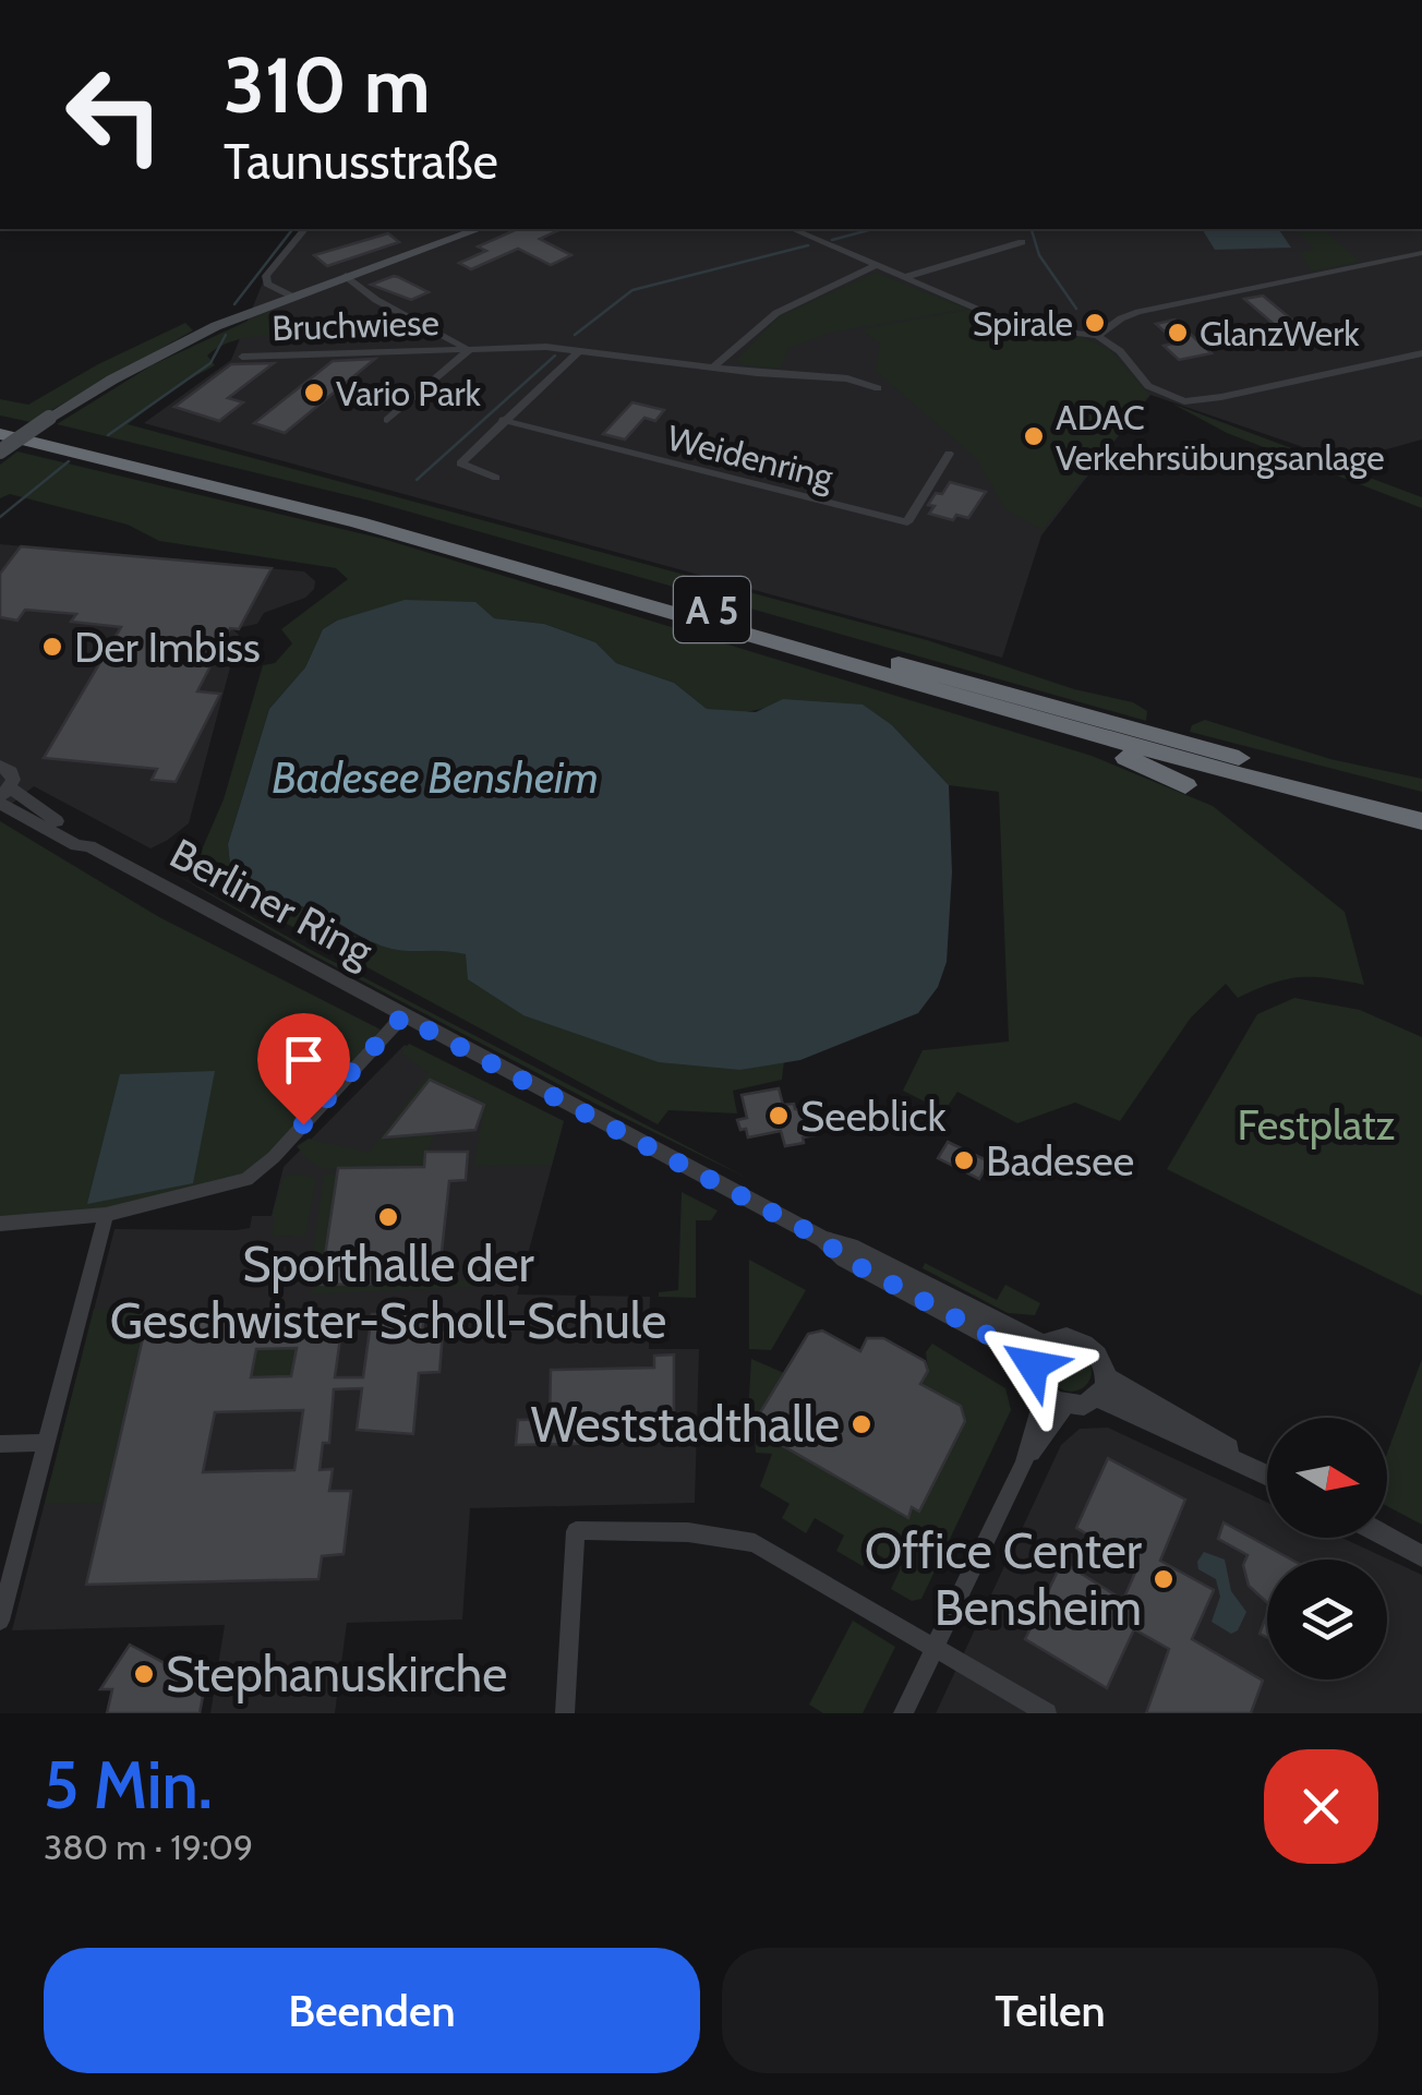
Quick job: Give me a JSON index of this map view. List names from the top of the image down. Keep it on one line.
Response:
{"streets":{"highway":["A 5"],"street":["Bruchwiese","Weidenring","Berliner Ring"]},"crossings":[["Bruchwiese","Weidenring"]],"water":["Badesee Bensheim"],"parks":["Festplatz"],"places":["Spirale","GlanzWerk","Vario Park","ADAC Verkehrsübungsanlage","Der Imbiss","Seeblick","Badesee","Sporthalle der Geschwister-Scholl-Schule","Weststadthalle","Office Center Bensheim","Stephanuskirche"],"north":"right","page":{"turn":["310 m","Taunusstraße"],"heading":["5 Min.","380 m · 19:09"],"buttons":["Beenden","Teilen"]}}
